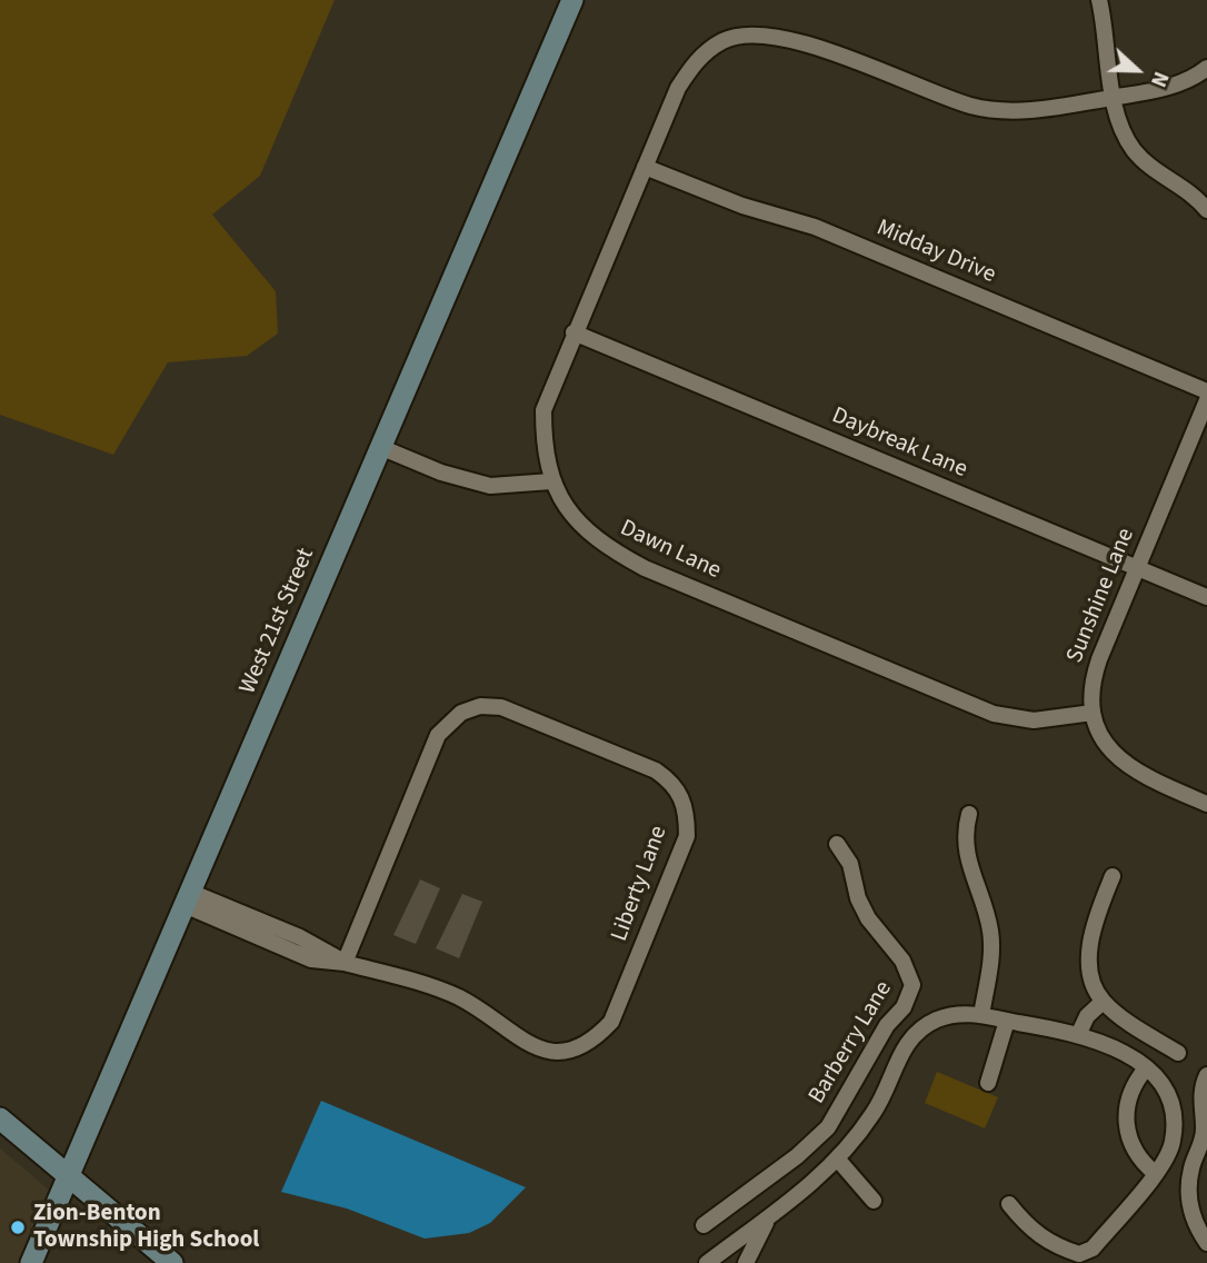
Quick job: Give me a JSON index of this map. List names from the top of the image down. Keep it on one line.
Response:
{"streets":{"street":["Midday Drive","Daybreak Lane","Dawn Lane","Sunshine Lane","West 21st Street","Liberty Lane","Barberry Lane"]},"crossings":[["Midday Drive","Dawn Lane"],["Daybreak Lane","Dawn Lane"],["Daybreak Lane","Sunshine Lane"],["Dawn Lane","Sunshine Lane"],["West 21st Street","Liberty Lane"]],"places":["Zion-Benton Township High School"],"north":"right"}
